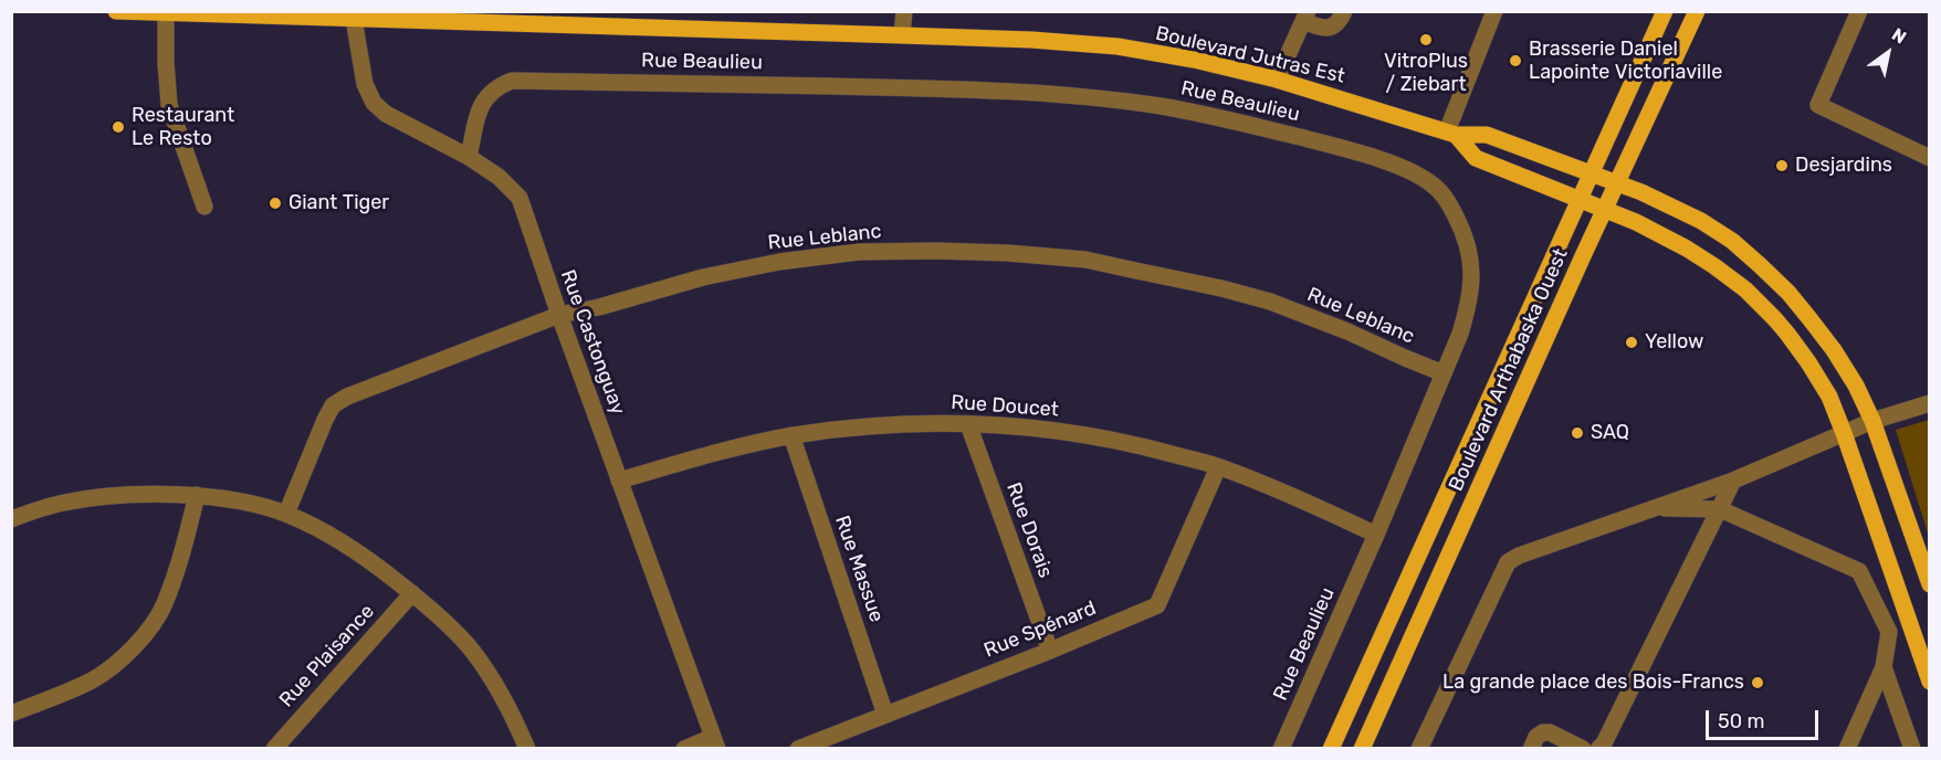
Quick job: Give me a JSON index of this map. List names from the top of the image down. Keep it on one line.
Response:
{"streets":{"main road":["Boulevard Jutras Est","Boulevard Arthabaska Ouest"],"street":["Rue Beaulieu","Rue Leblanc","Rue Castonguay","Rue Doucet","Rue Dorais","Rue Massue","Rue Spénard","Rue Plaisance"]},"crossings":[["Boulevard Jutras Est","Rue Castonguay"],["Boulevard Jutras Est","Boulevard Arthabaska Ouest"],["Rue Beaulieu","Rue Leblanc"],["Rue Beaulieu","Rue Castonguay"],["Rue Beaulieu","Rue Doucet"],["Rue Leblanc","Rue Castonguay"],["Rue Castonguay","Rue Doucet"],["Rue Doucet","Rue Dorais"],["Rue Doucet","Rue Massue"],["Rue Doucet","Rue Spénard"],["Rue Dorais","Rue Spénard"],["Rue Massue","Rue Spénard"]],"places":["VitroPlus / Ziebart","Brasserie Daniel Lapointe Victoriaville","Restaurant Le Resto","Desjardins","Giant Tiger","Yellow","SAQ","La grande place des Bois-Francs"],"scale_bar":"50 m","north":"top right"}
